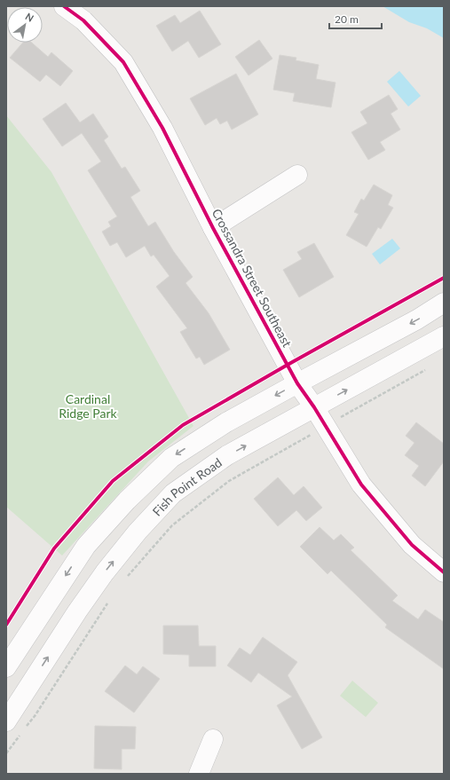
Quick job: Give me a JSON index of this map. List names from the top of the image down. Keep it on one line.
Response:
{"streets":{"street":["Crossandra Street Southeast","Fish Point Road"]},"crossings":[["Crossandra Street Southeast","Fish Point Road"]],"parks":["Cardinal Ridge Park"],"scale_bar":"20 m","north":"top right"}
